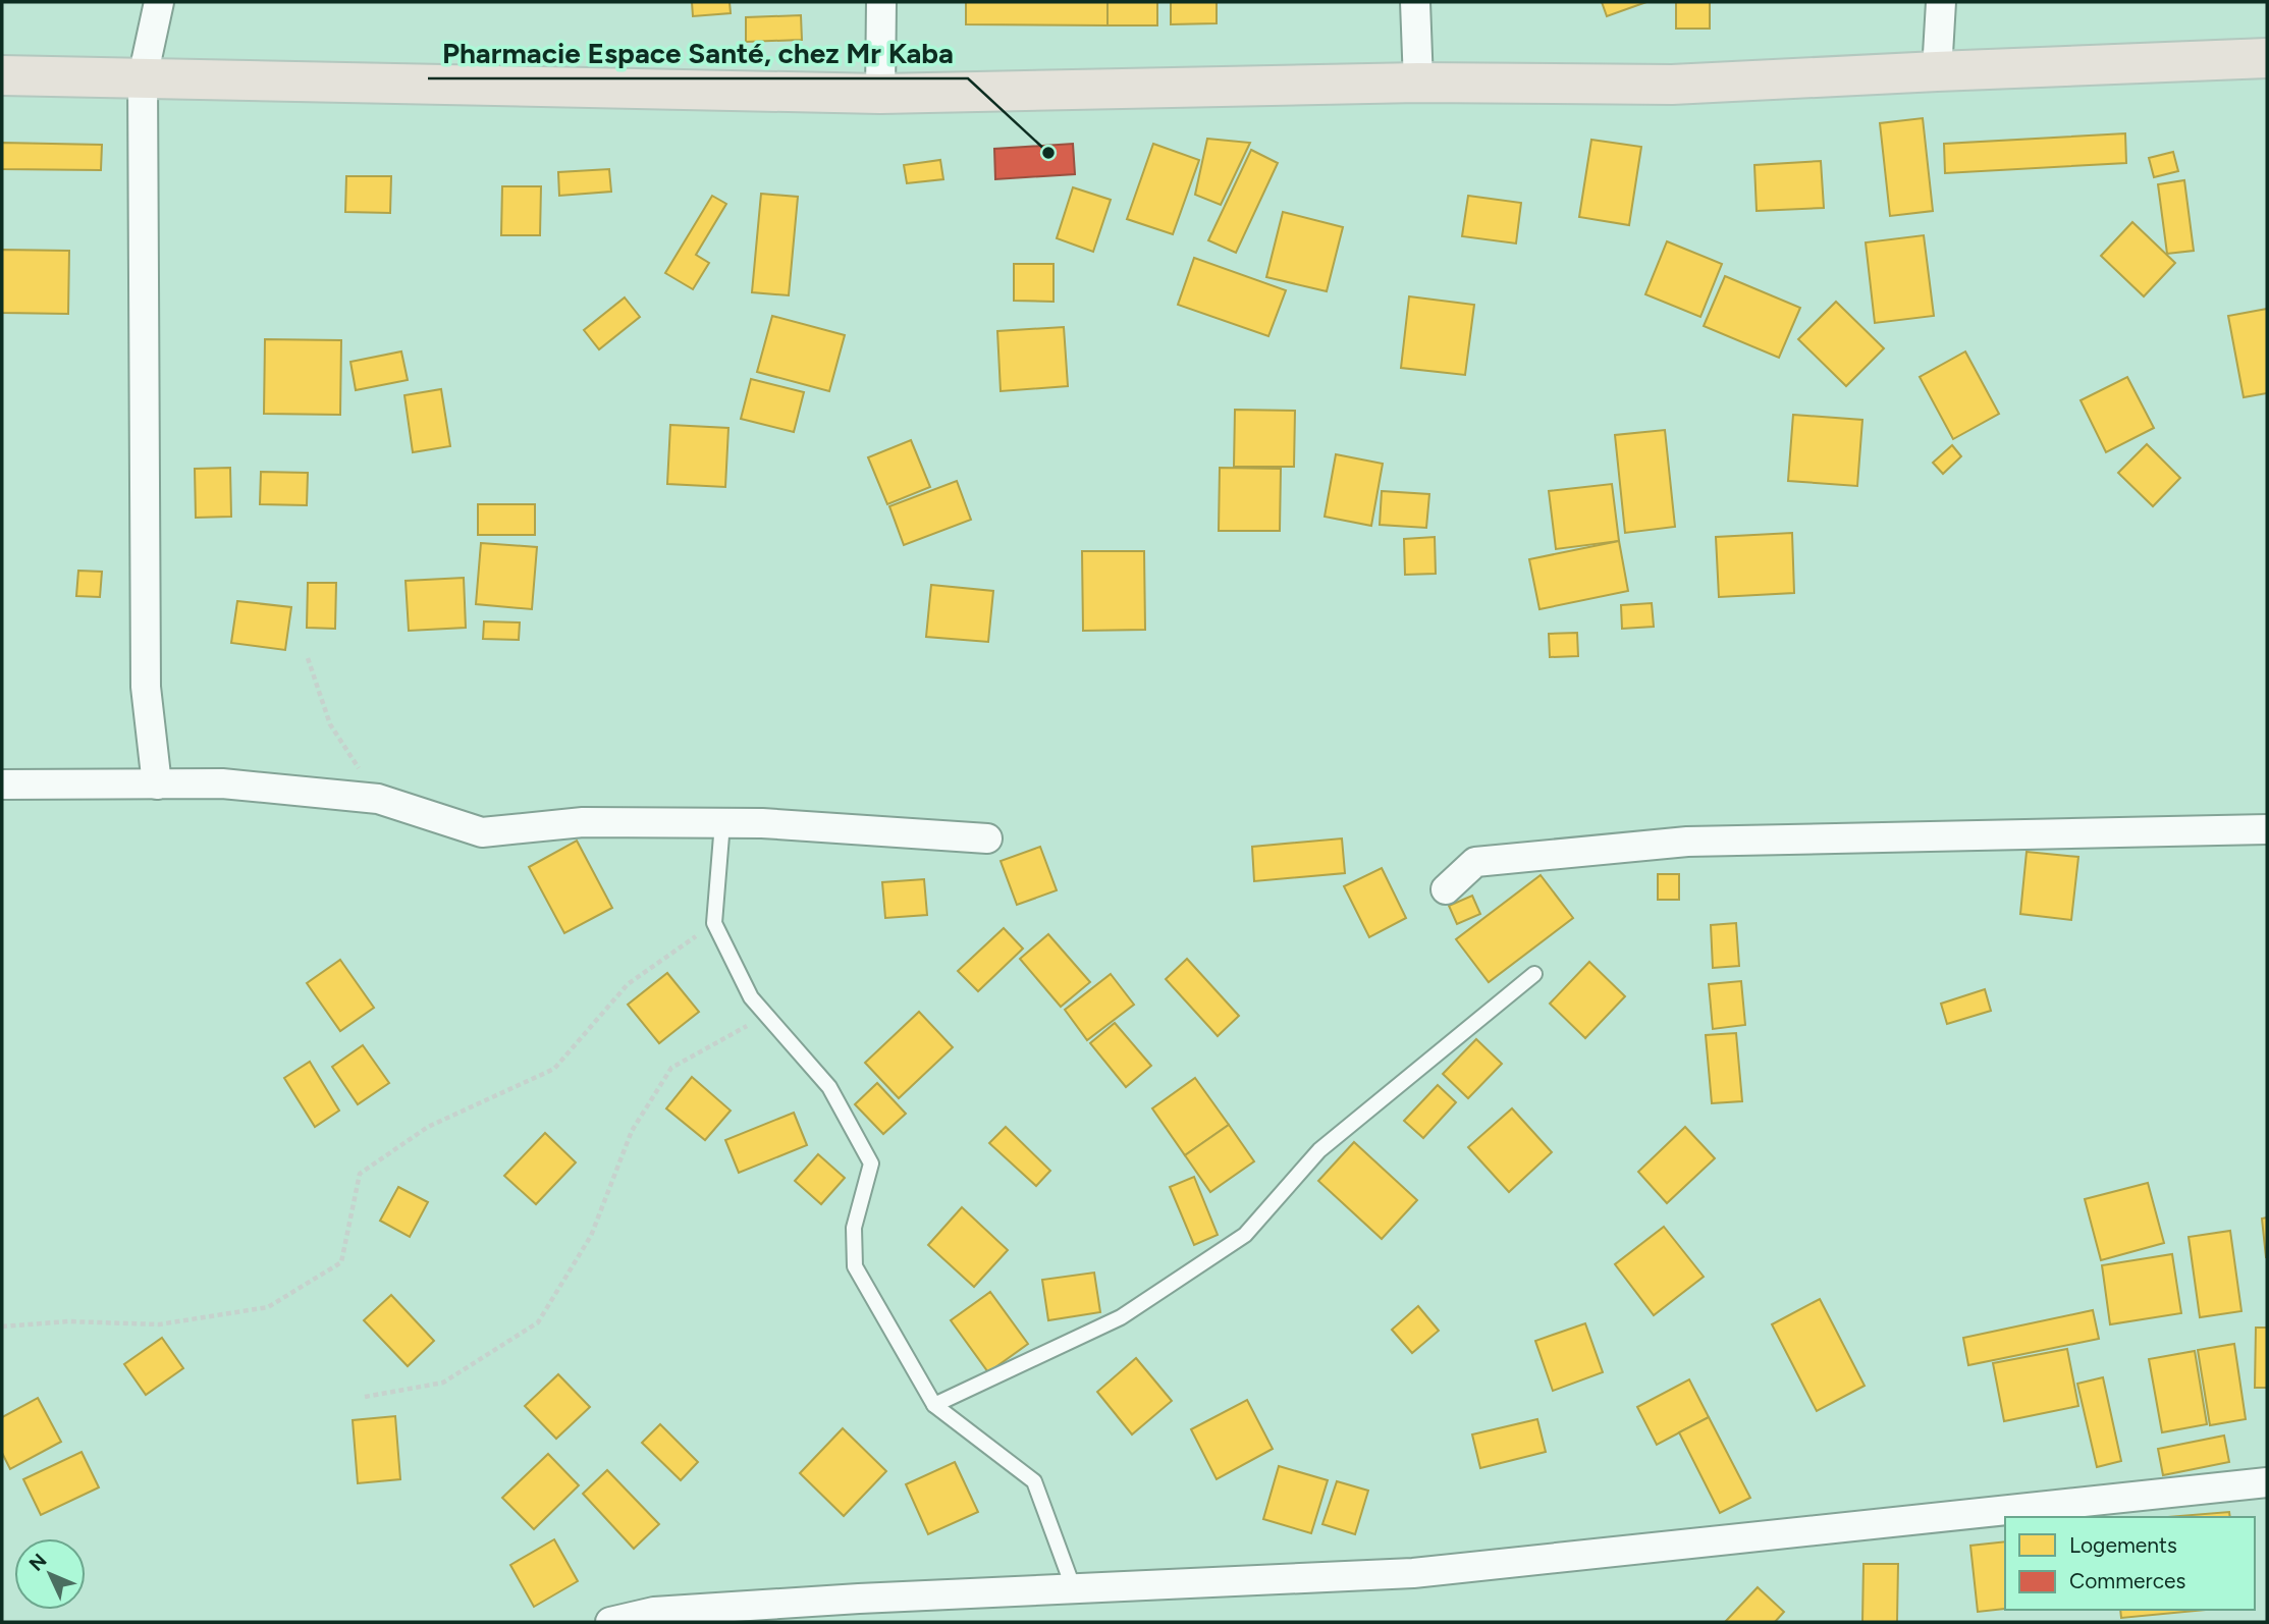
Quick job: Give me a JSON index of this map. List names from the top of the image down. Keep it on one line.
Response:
{"places":["Pharmacie Espace Santé, chez Mr Kaba"],"legend":["Logements","Commerces"],"north":"top left"}
